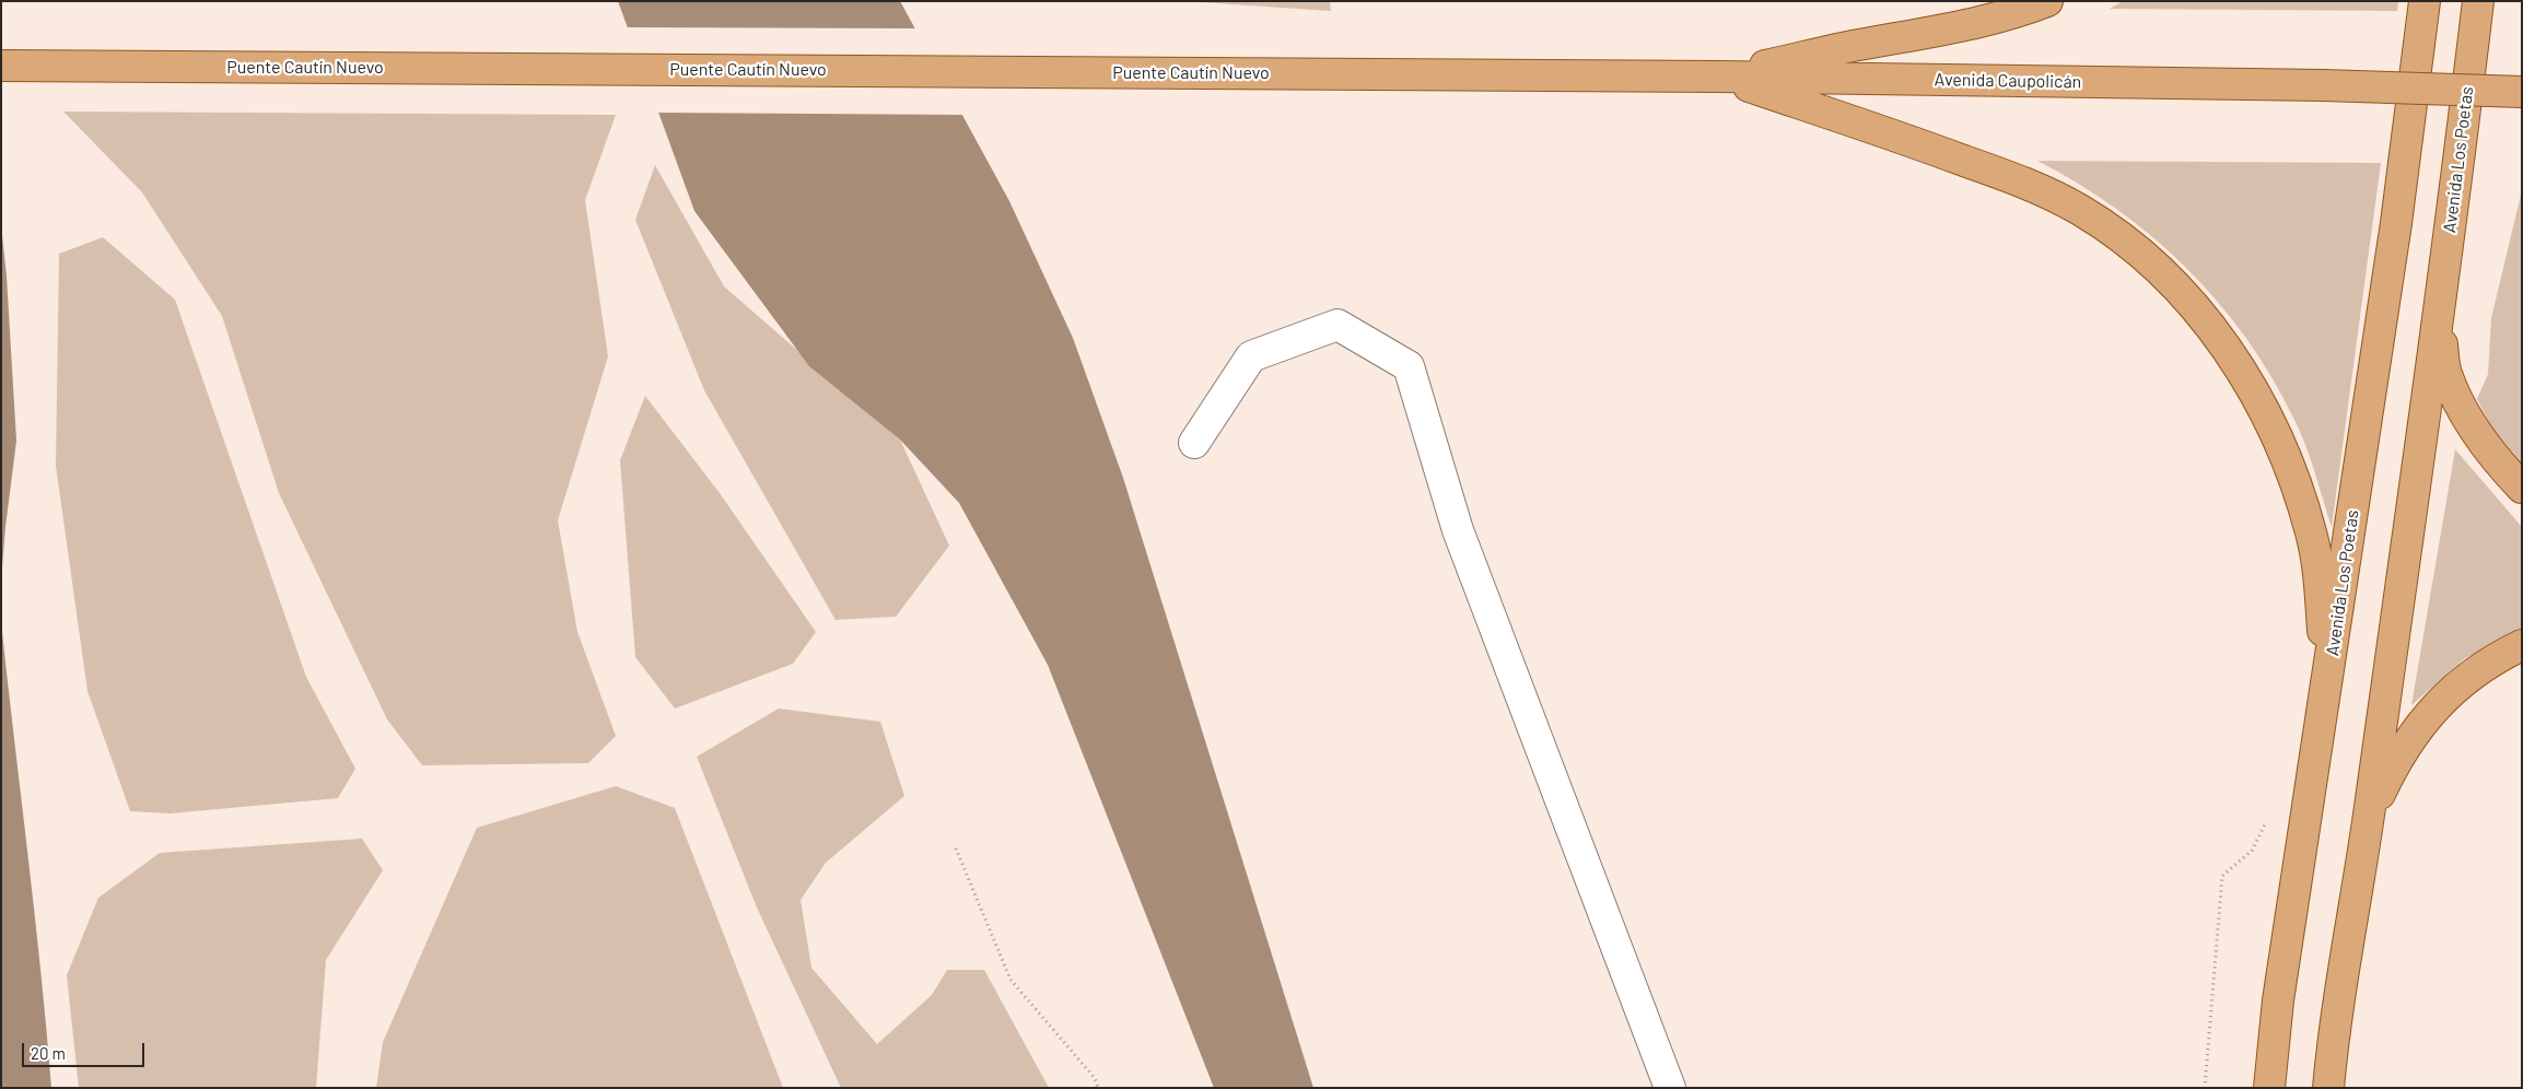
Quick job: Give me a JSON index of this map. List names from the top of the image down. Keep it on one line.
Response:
{"streets":{"main road":["Puente Cautín Nuevo","Avenida Caupolicán","Avenida Los Poetas"]},"crossings":[["Puente Cautín Nuevo","Avenida Caupolicán"]],"scale_bar":"20 m"}
